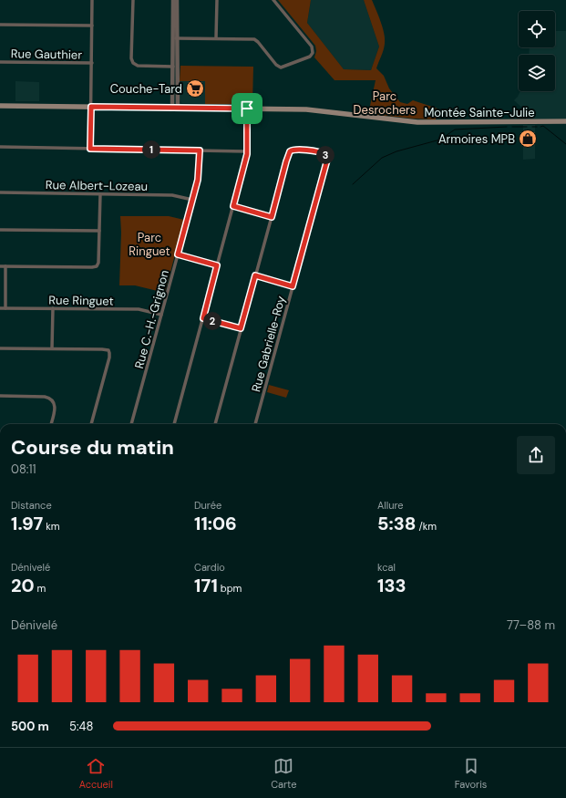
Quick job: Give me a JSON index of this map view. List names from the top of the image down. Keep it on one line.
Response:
{"streets":{"main road":["Montée Sainte-Julie"],"street":["Rue Gauthier","Rue Albert-Lozeau","Rue Ringuet","Rue C.-H.-Grignon","Rue Gabrielle-Roy"]},"crossings":[["Rue Albert-Lozeau","Rue C.-H.-Grignon"],["Rue Ringuet","Rue C.-H.-Grignon"]],"parks":["Parc Desrochers","Parc Ringuet"],"places":{"supermarket":["Couche-Tard"],"shop":["Armoires MPB"]},"page":{"pins":["1","3","2"],"heading":["Course du matin","08:11"],"stats":[["Distance","1.97 km"],["Durée","11:06"],["Allure","5:38 /km"],["Dénivelé","20 m"],["Cardio","171 bpm"],["kcal","133"]],"chart":["Dénivelé","77–88 m"],"list":[{"name":"500 m","note":"5:48"}],"tabs":["Accueil","Carte","Favoris"]}}
